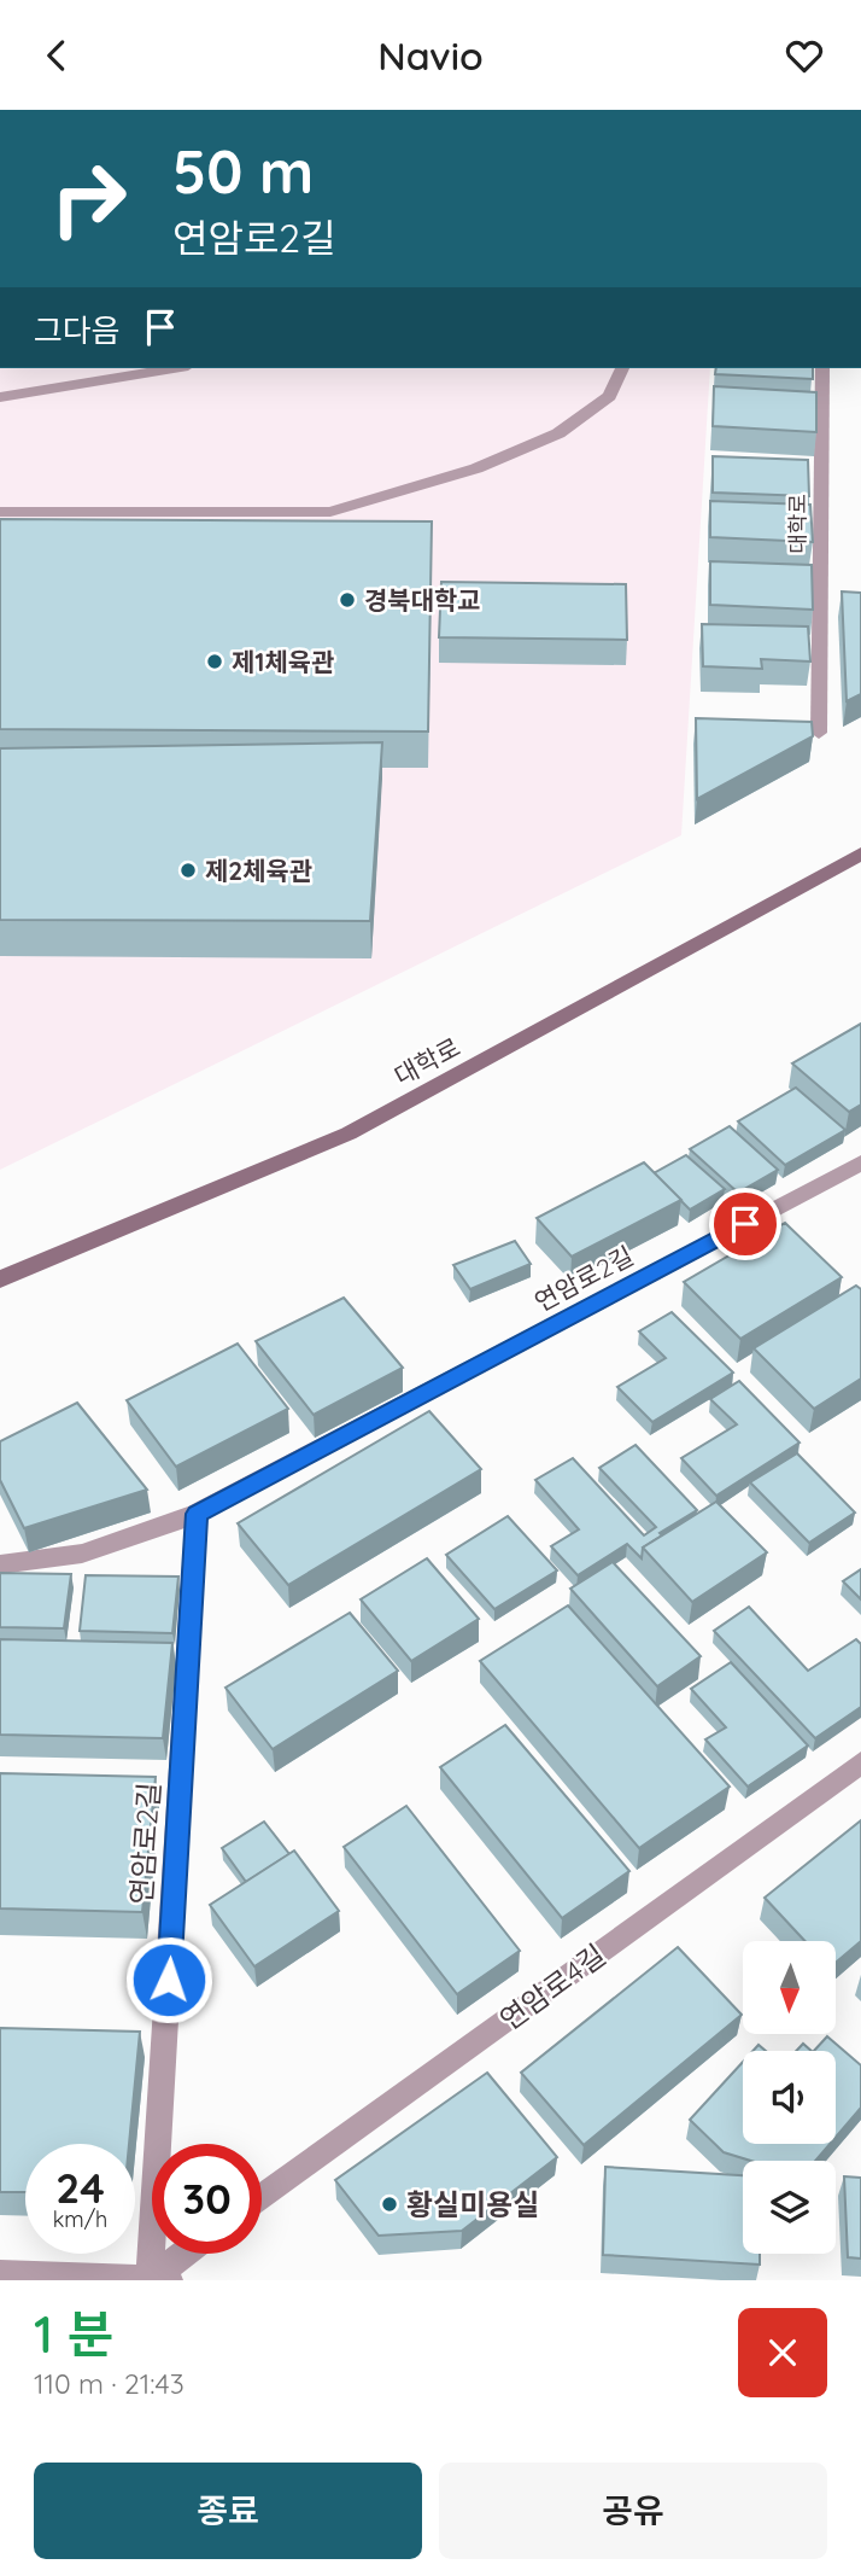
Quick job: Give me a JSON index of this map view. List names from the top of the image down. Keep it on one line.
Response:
{"streets":{"main road":["대학로"],"street":["연암로2길","연암로4길"]},"places":["경북대학교","제1체육관","제2체육관","황실미용실"],"north":"bottom","page":{"header":"Navio","turn":["50 m","연암로2길"],"then":"그다음","speed":"24 km/h","limit":"30","heading":["1 분","110 m · 21:43"],"buttons":["종료","공유"]}}
